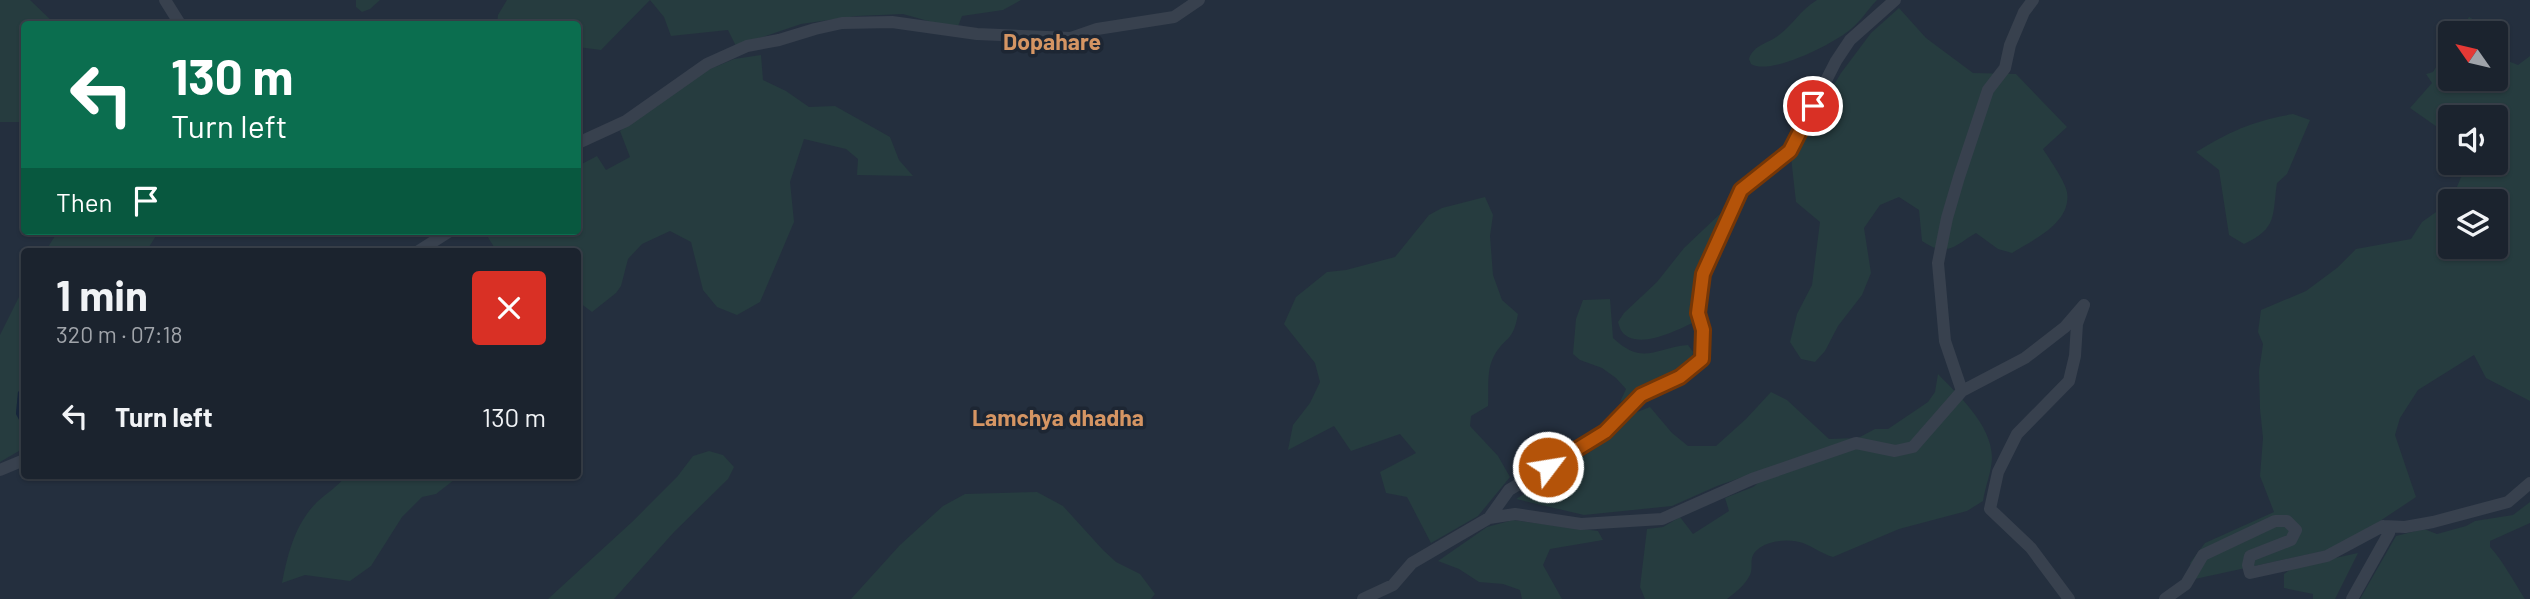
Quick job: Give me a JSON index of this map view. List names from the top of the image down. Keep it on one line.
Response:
{"districts":["Dopahare","Lamchya dhadha"],"north":"top left","page":{"turn":["130 m","Turn left"],"then":"Then","heading":["1 min","320 m · 07:18"],"list":[{"name":"Turn left","value":"130 m"}]}}
